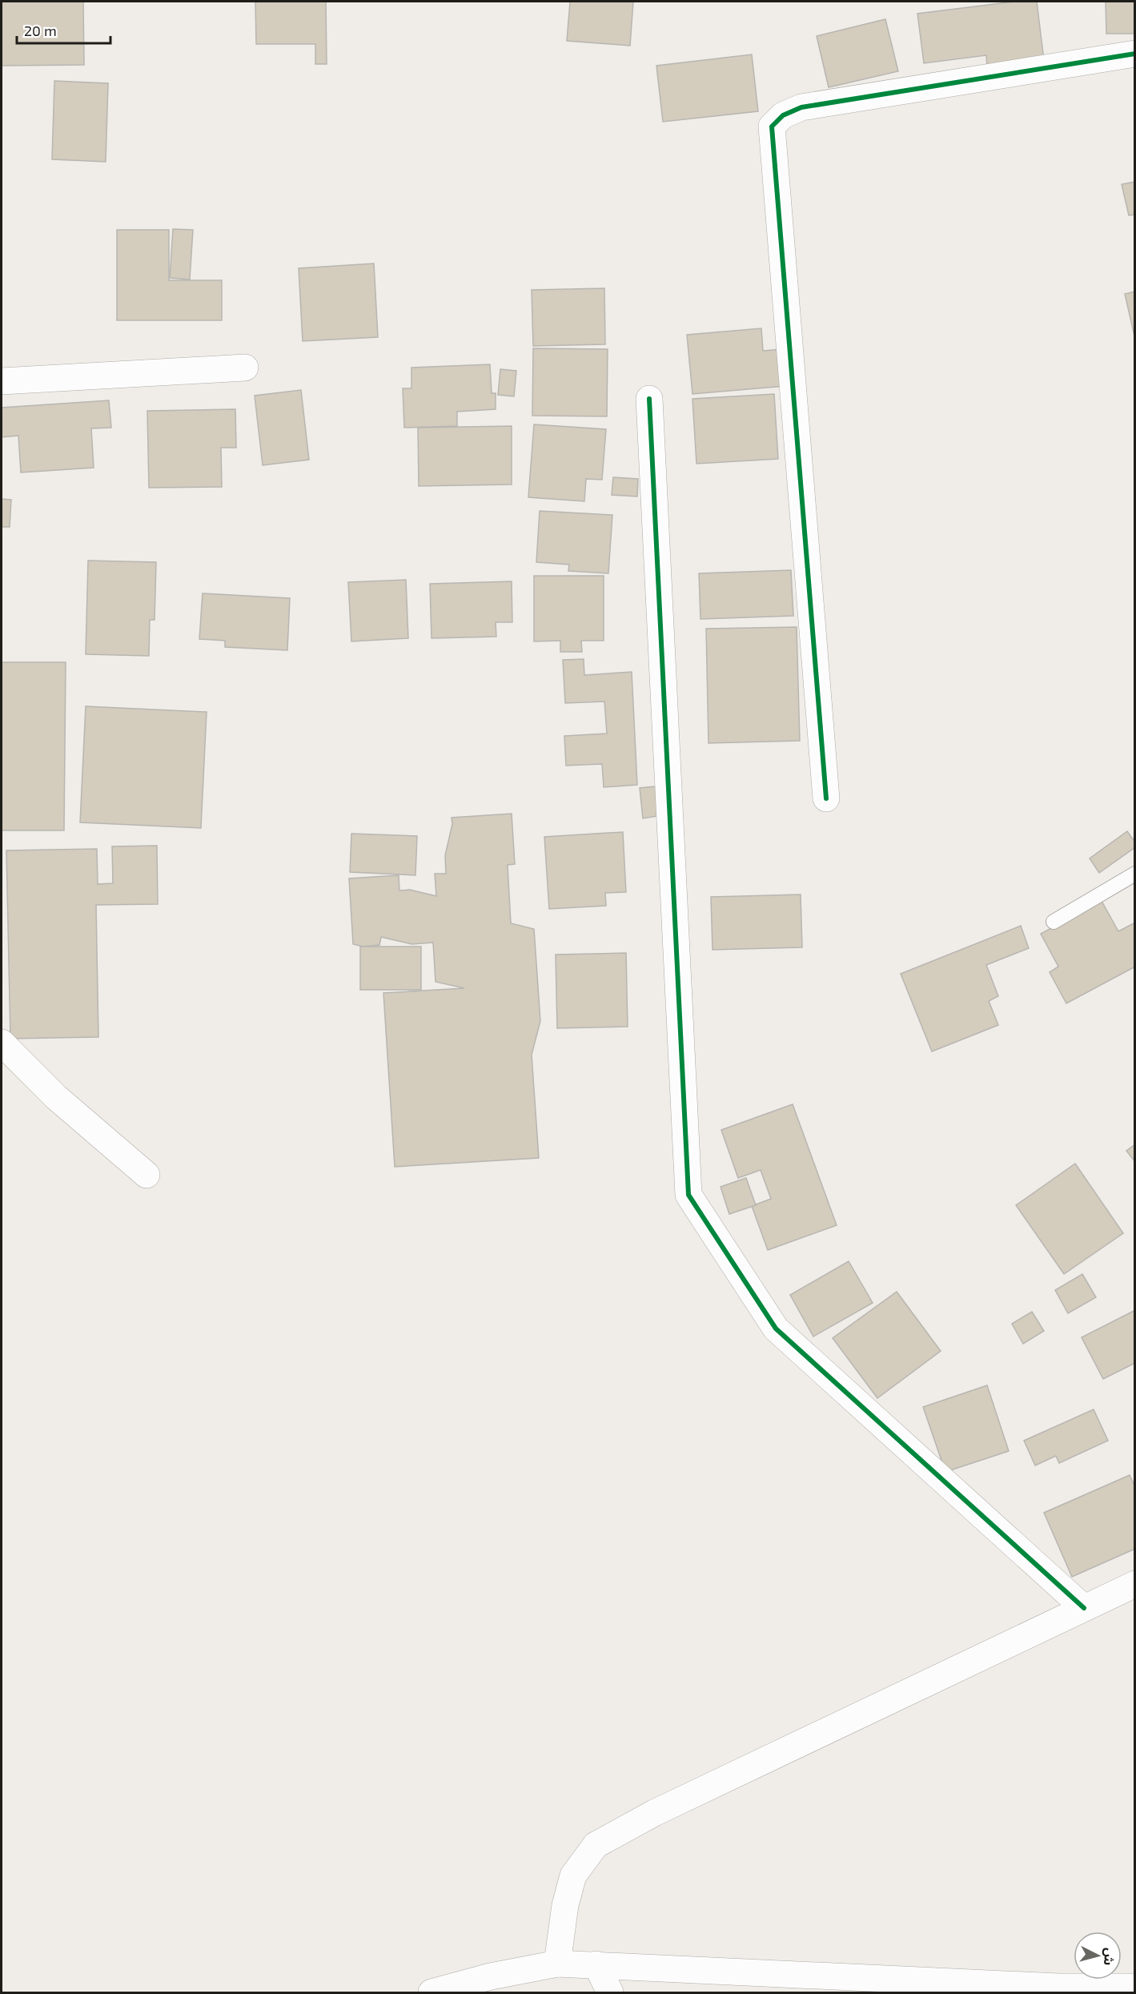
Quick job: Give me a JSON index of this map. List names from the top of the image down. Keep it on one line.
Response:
{"scale_bar":"20 m","north":"right"}
